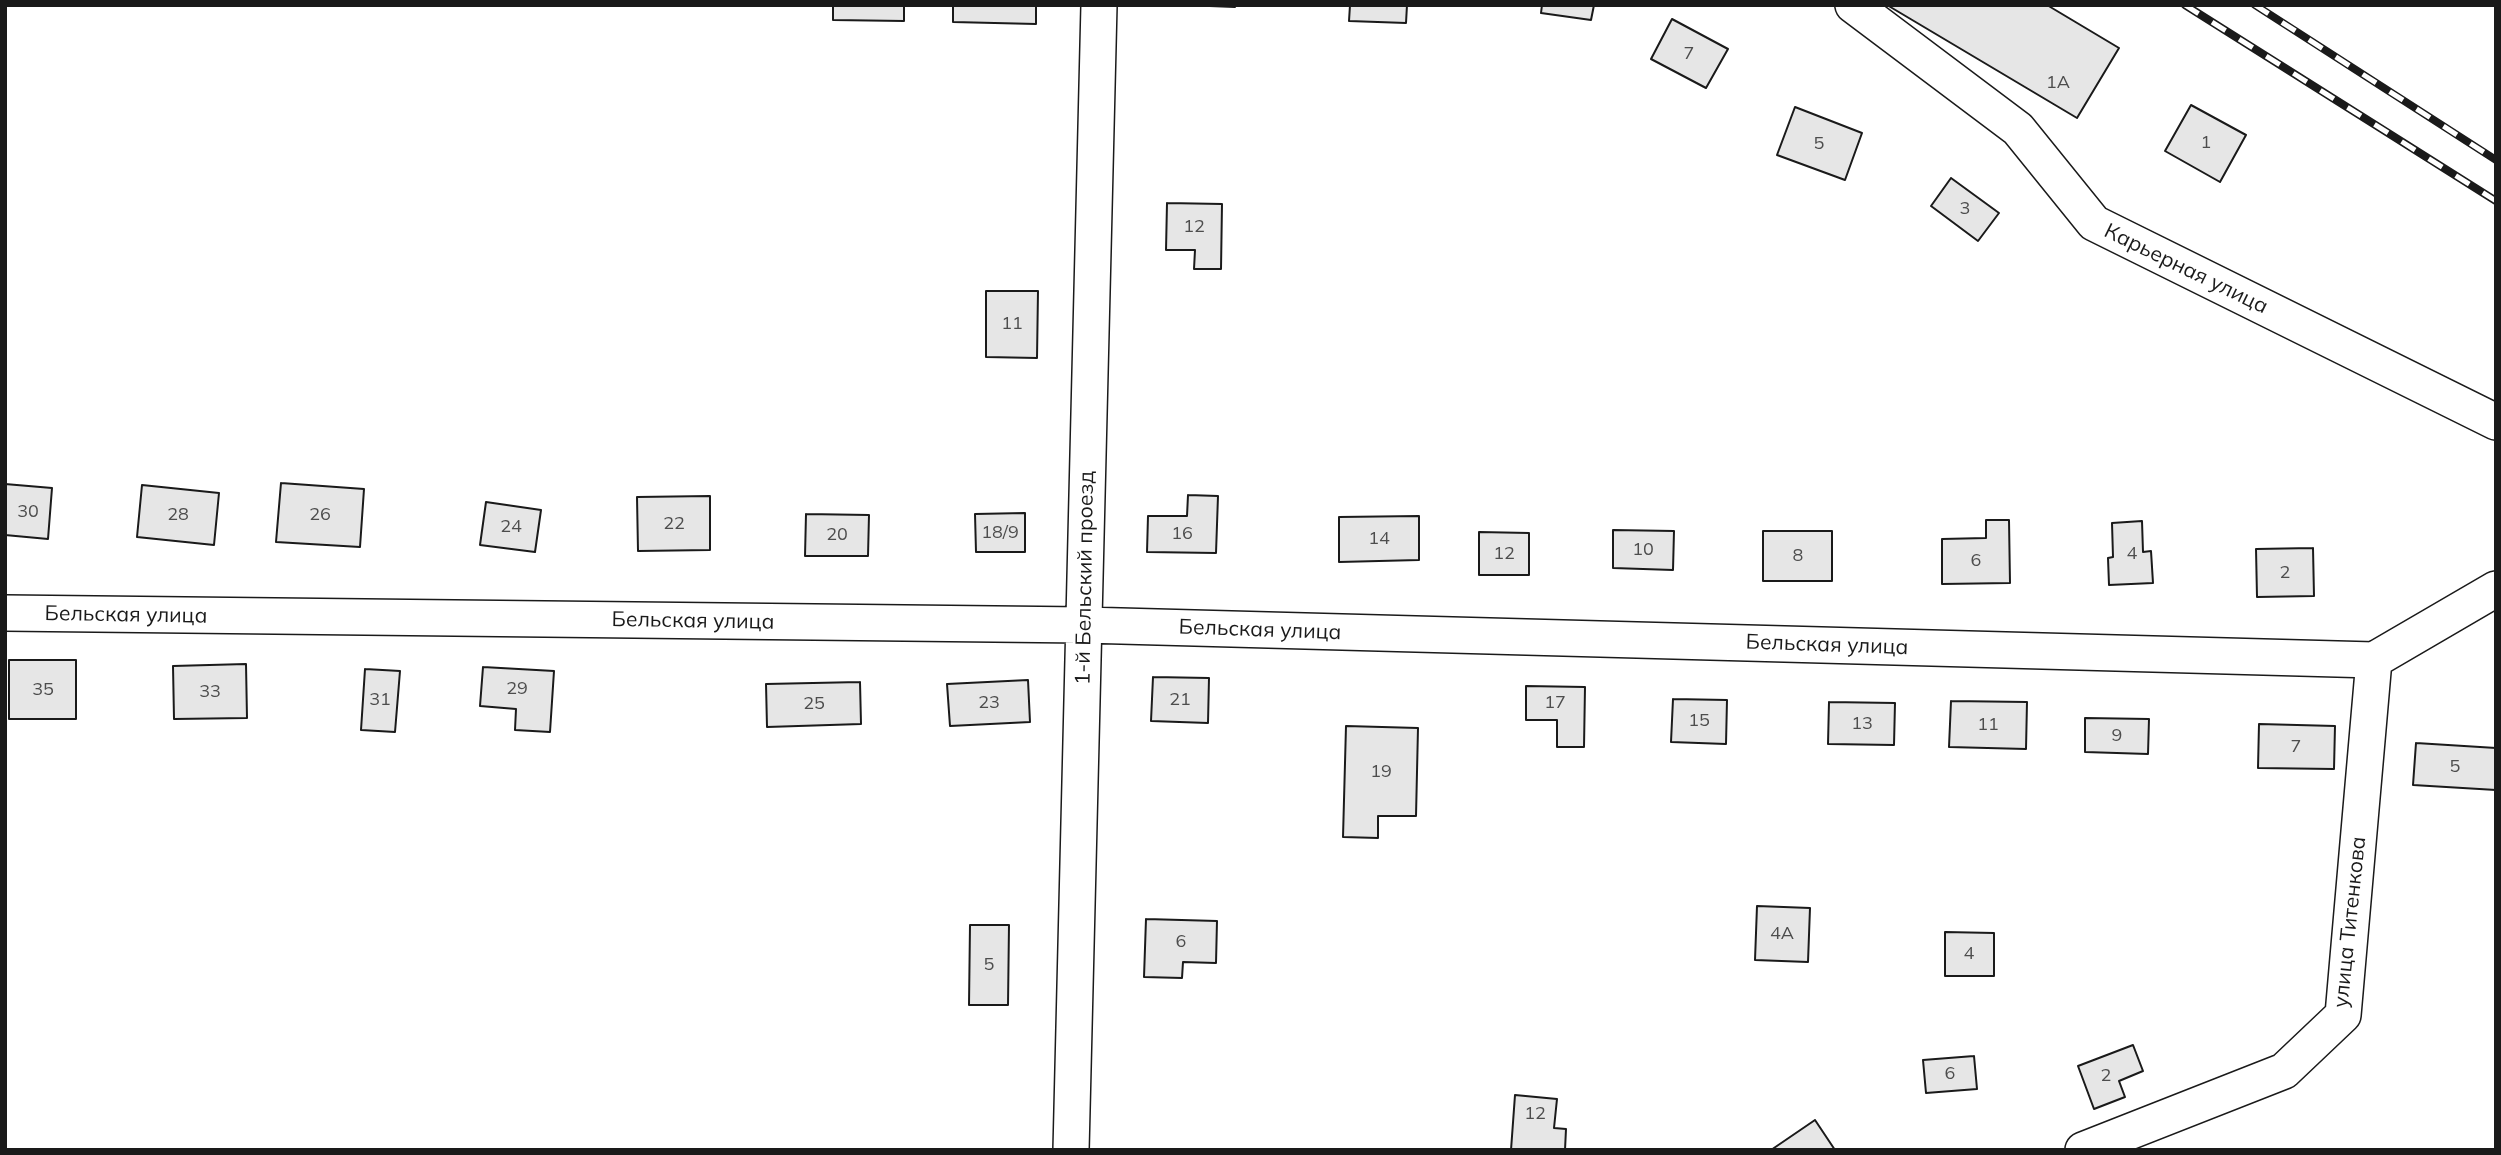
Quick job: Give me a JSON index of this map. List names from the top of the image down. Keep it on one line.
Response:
{"streets":{"street":["Карьерная улица","1-й Бельский проезд","Бельская улица","улица Титенкова"]},"crossings":[["1-й Бельский проезд","Бельская улица"],["Бельская улица","улица Титенкова"]],"house_numbers":["7","1А","1","5","3","12","11","30","28","26","22","24","18/9","16","20","14","10","12","4","8","6","2","29","35","33","31","21","23","17","25","15","13","11","9","7","5","19","4А","6","4","5","6","2","12"]}
